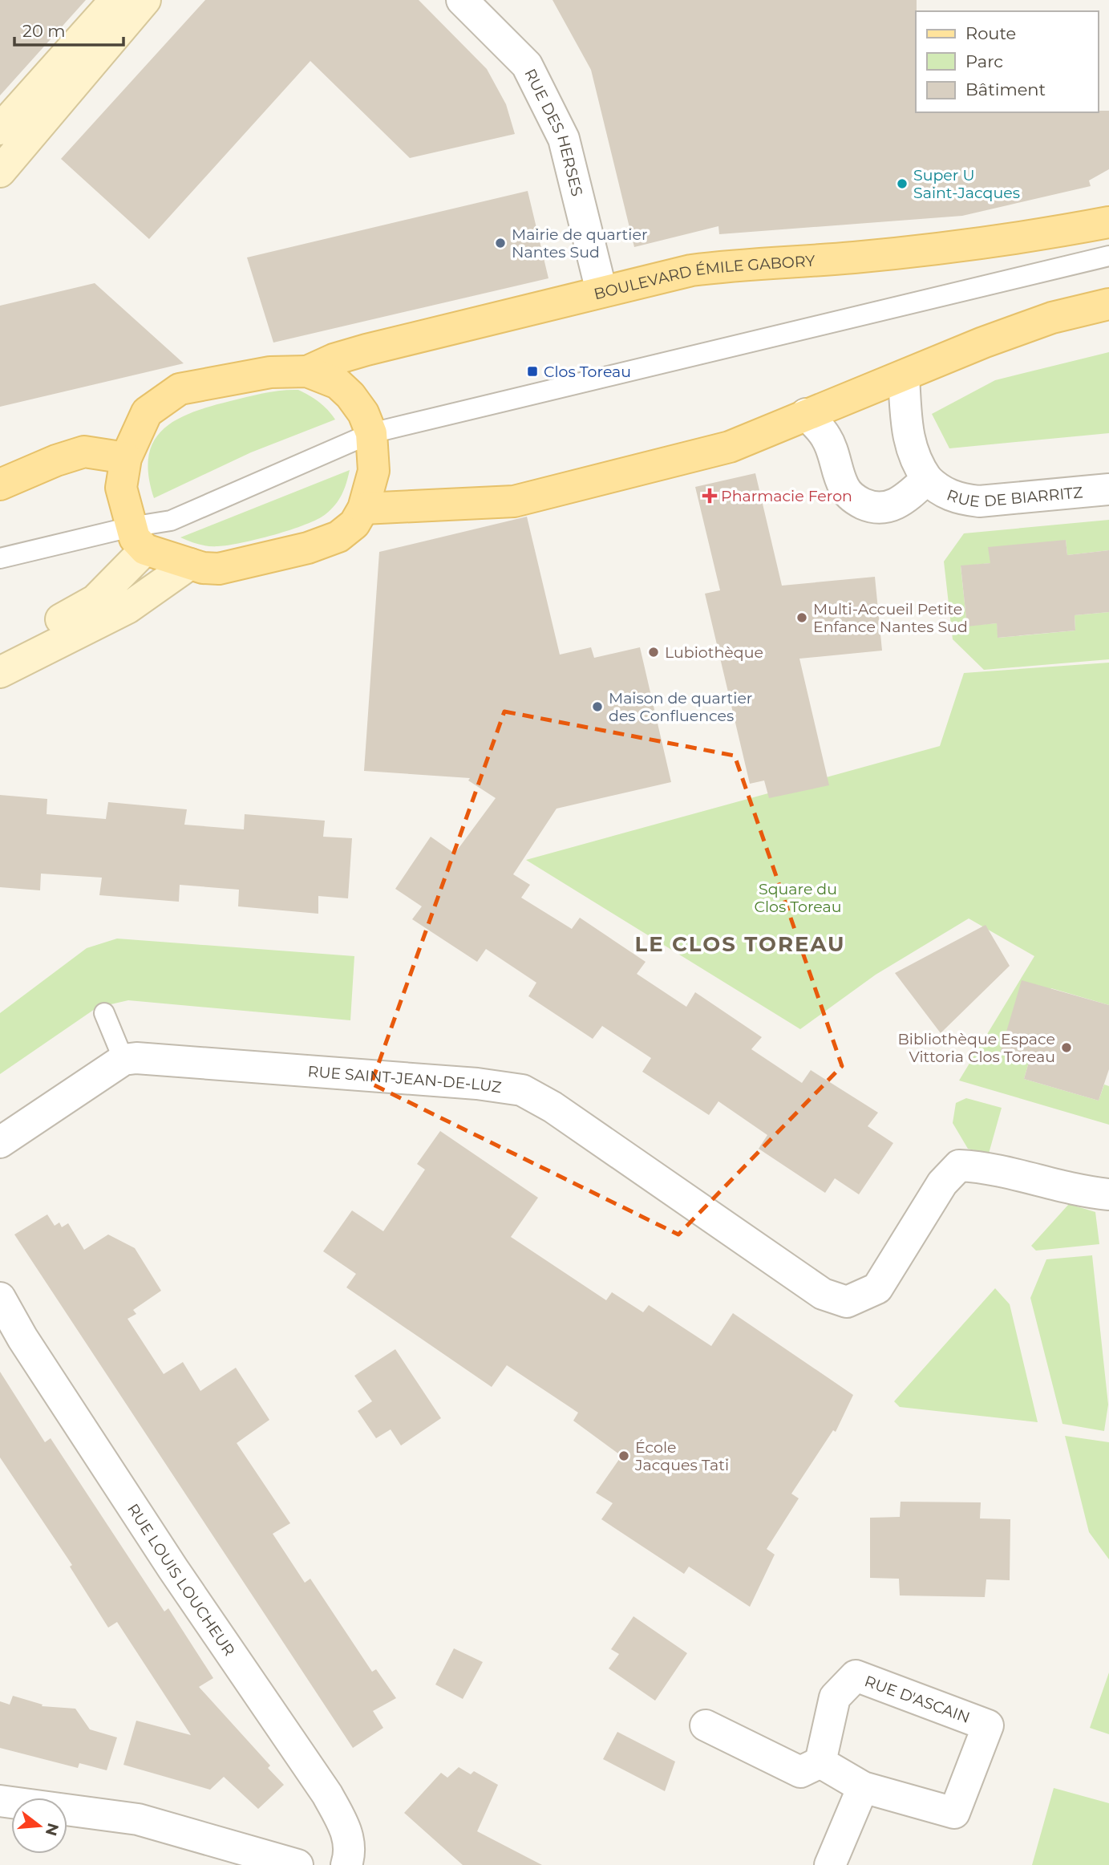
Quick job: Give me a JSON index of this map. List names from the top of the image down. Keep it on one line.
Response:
{"streets":{"main road":["BOULEVARD ÉMILE GABORY"],"street":["RUE DES HERSES","RUE DE BIARRITZ","RUE SAINT-JEAN-DE-LUZ","RUE LOUIS LOUCHEUR","RUE D'ASCAIN"]},"crossings":[["RUE DES HERSES","BOULEVARD ÉMILE GABORY"]],"districts":["LE CLOS TOREAU"],"parks":["Square du Clos Toreau"],"places":{"other":["Super U Saint-Jacques","Mairie de quartier Nantes Sud","Multi-Accueil Petite Enfance Nantes Sud","Lubiothèque","Maison de quartier des Confluences","Bibliothèque Espace Vittoria Clos Toreau","École Jacques Tati"],"transit":["Clos Toreau"],"health":["Pharmacie Feron"]},"legend":["Route","Parc","Bâtiment"],"scale_bar":"20 m","north":"right"}
